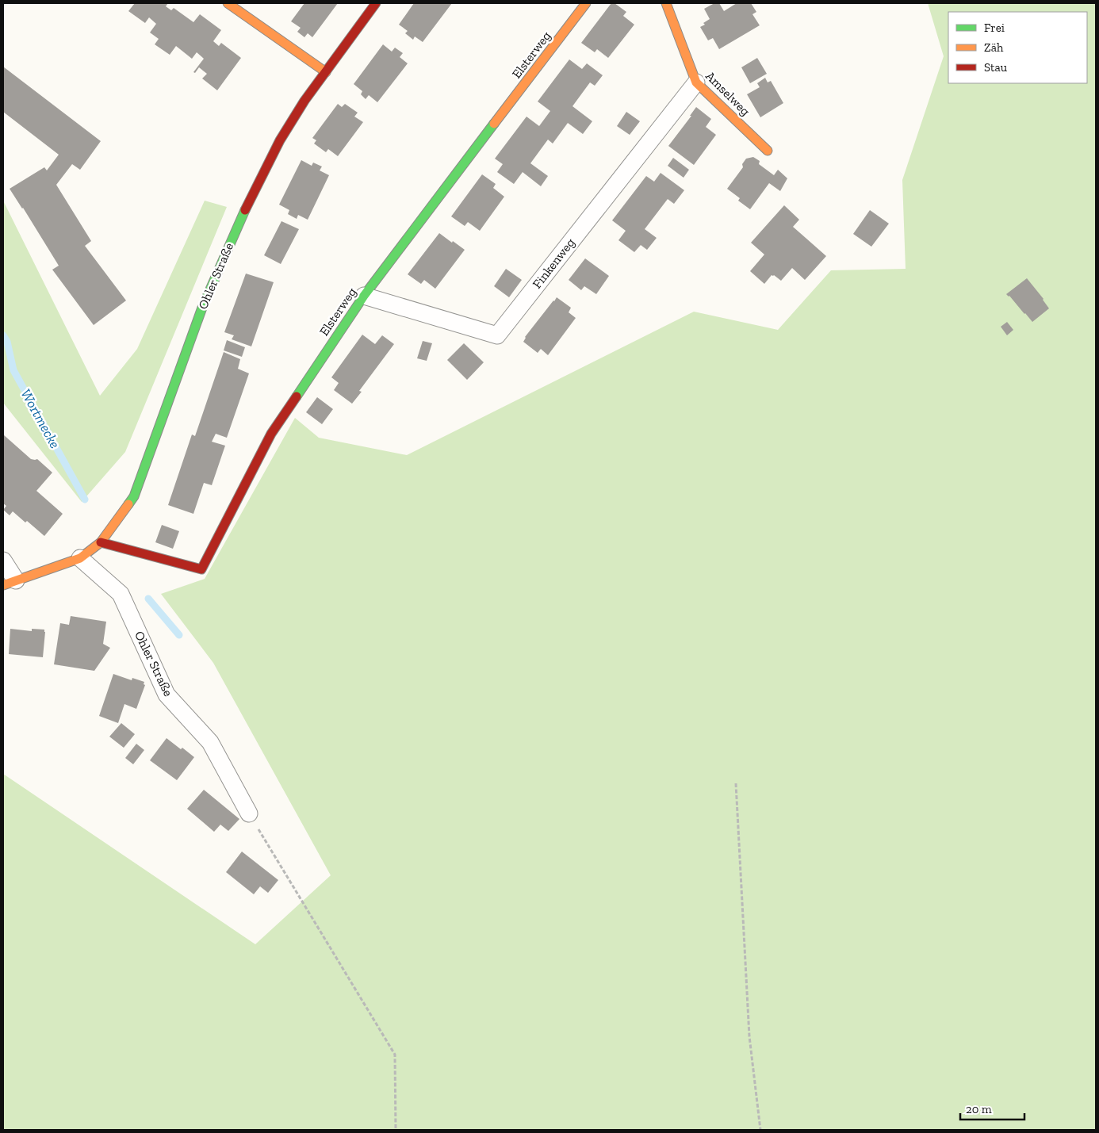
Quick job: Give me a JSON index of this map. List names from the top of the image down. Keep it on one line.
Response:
{"streets":{"street":["Elsterweg","Amselweg","Finkenweg","Ohler Straße"]},"crossings":[["Elsterweg","Finkenweg"],["Elsterweg","Ohler Straße"],["Amselweg","Finkenweg"]],"water":["Wortmecke"],"legend":["Frei","Zäh","Stau"],"scale_bar":"20 m"}
